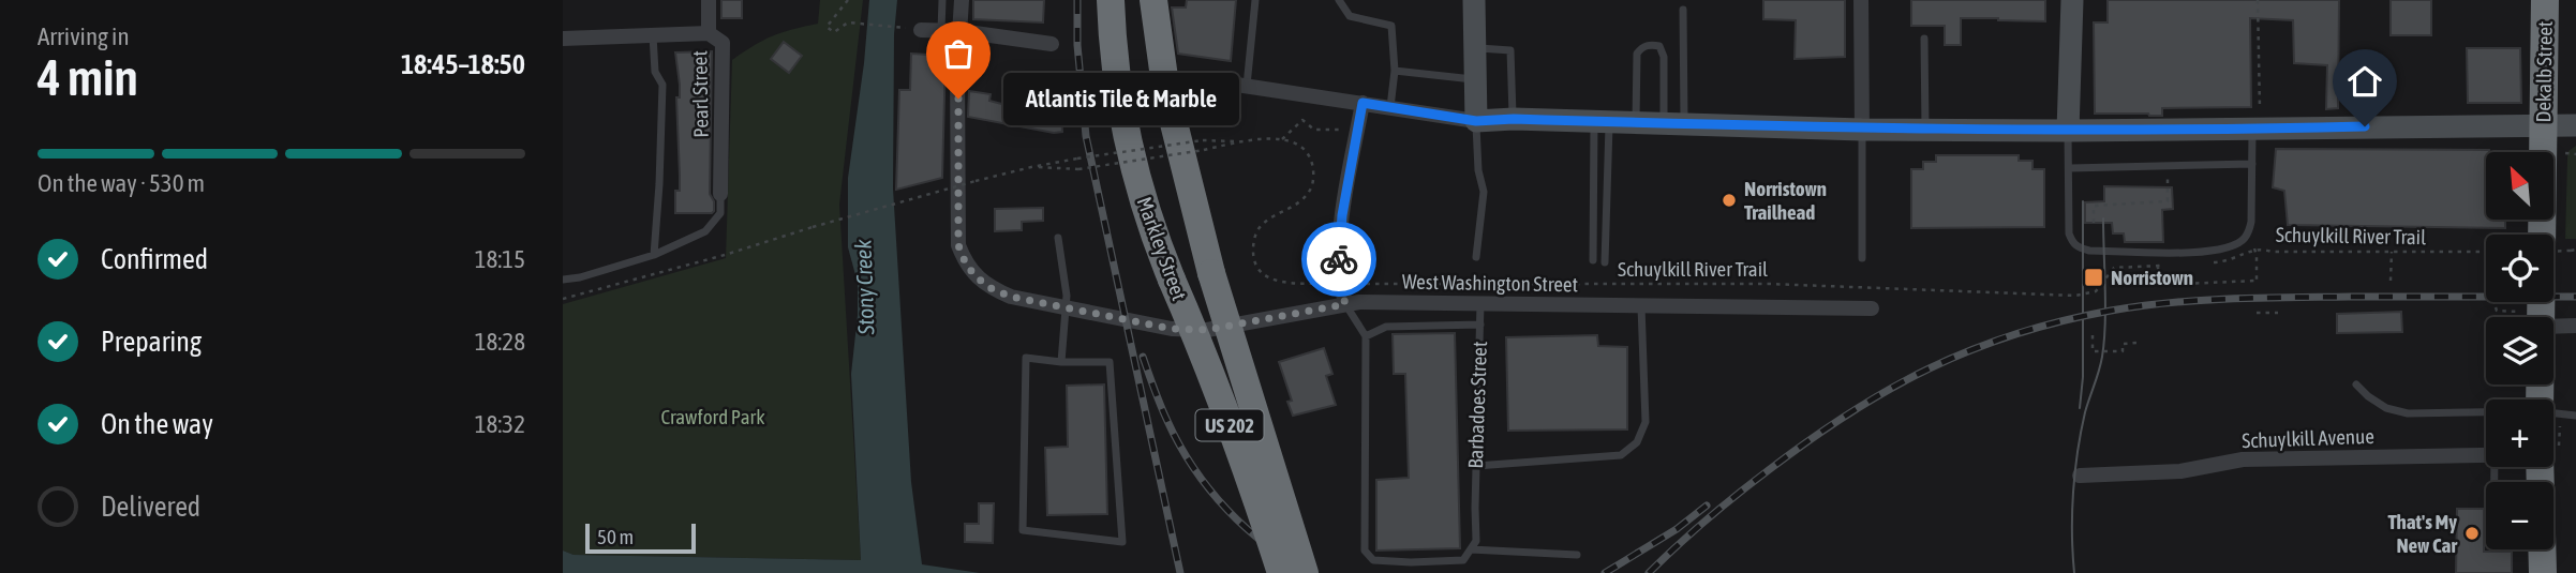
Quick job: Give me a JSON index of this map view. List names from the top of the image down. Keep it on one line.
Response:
{"streets":{"highway":["Dekalb Street","Markley Street","US 202"],"street":["Pearl Street","West Washington Street","Schuylkill Avenue"],"lane":["Barbadoes Street"],"path":["Schuylkill River Trail"]},"crossings":[["West Washington Street","Barbadoes Street"]],"water":["Stony Creek"],"parks":["Crawford Park"],"places":{"other":["Atlantis Tile & Marble","Norristown Trailhead","That's My New Car"],"transit":["Norristown"]},"scale_bar":"50 m","north":"top left","page":{"heading":["4 min","Arriving in","18:45–18:50"],"bubble":"Atlantis Tile & Marble","bar":"On the way · 530 m","map_buttons":["+","−"],"list":[["Confirmed","18:15"],["Preparing","18:28"],["On the way","18:32"],"Delivered"],"scale":"50 m"}}
